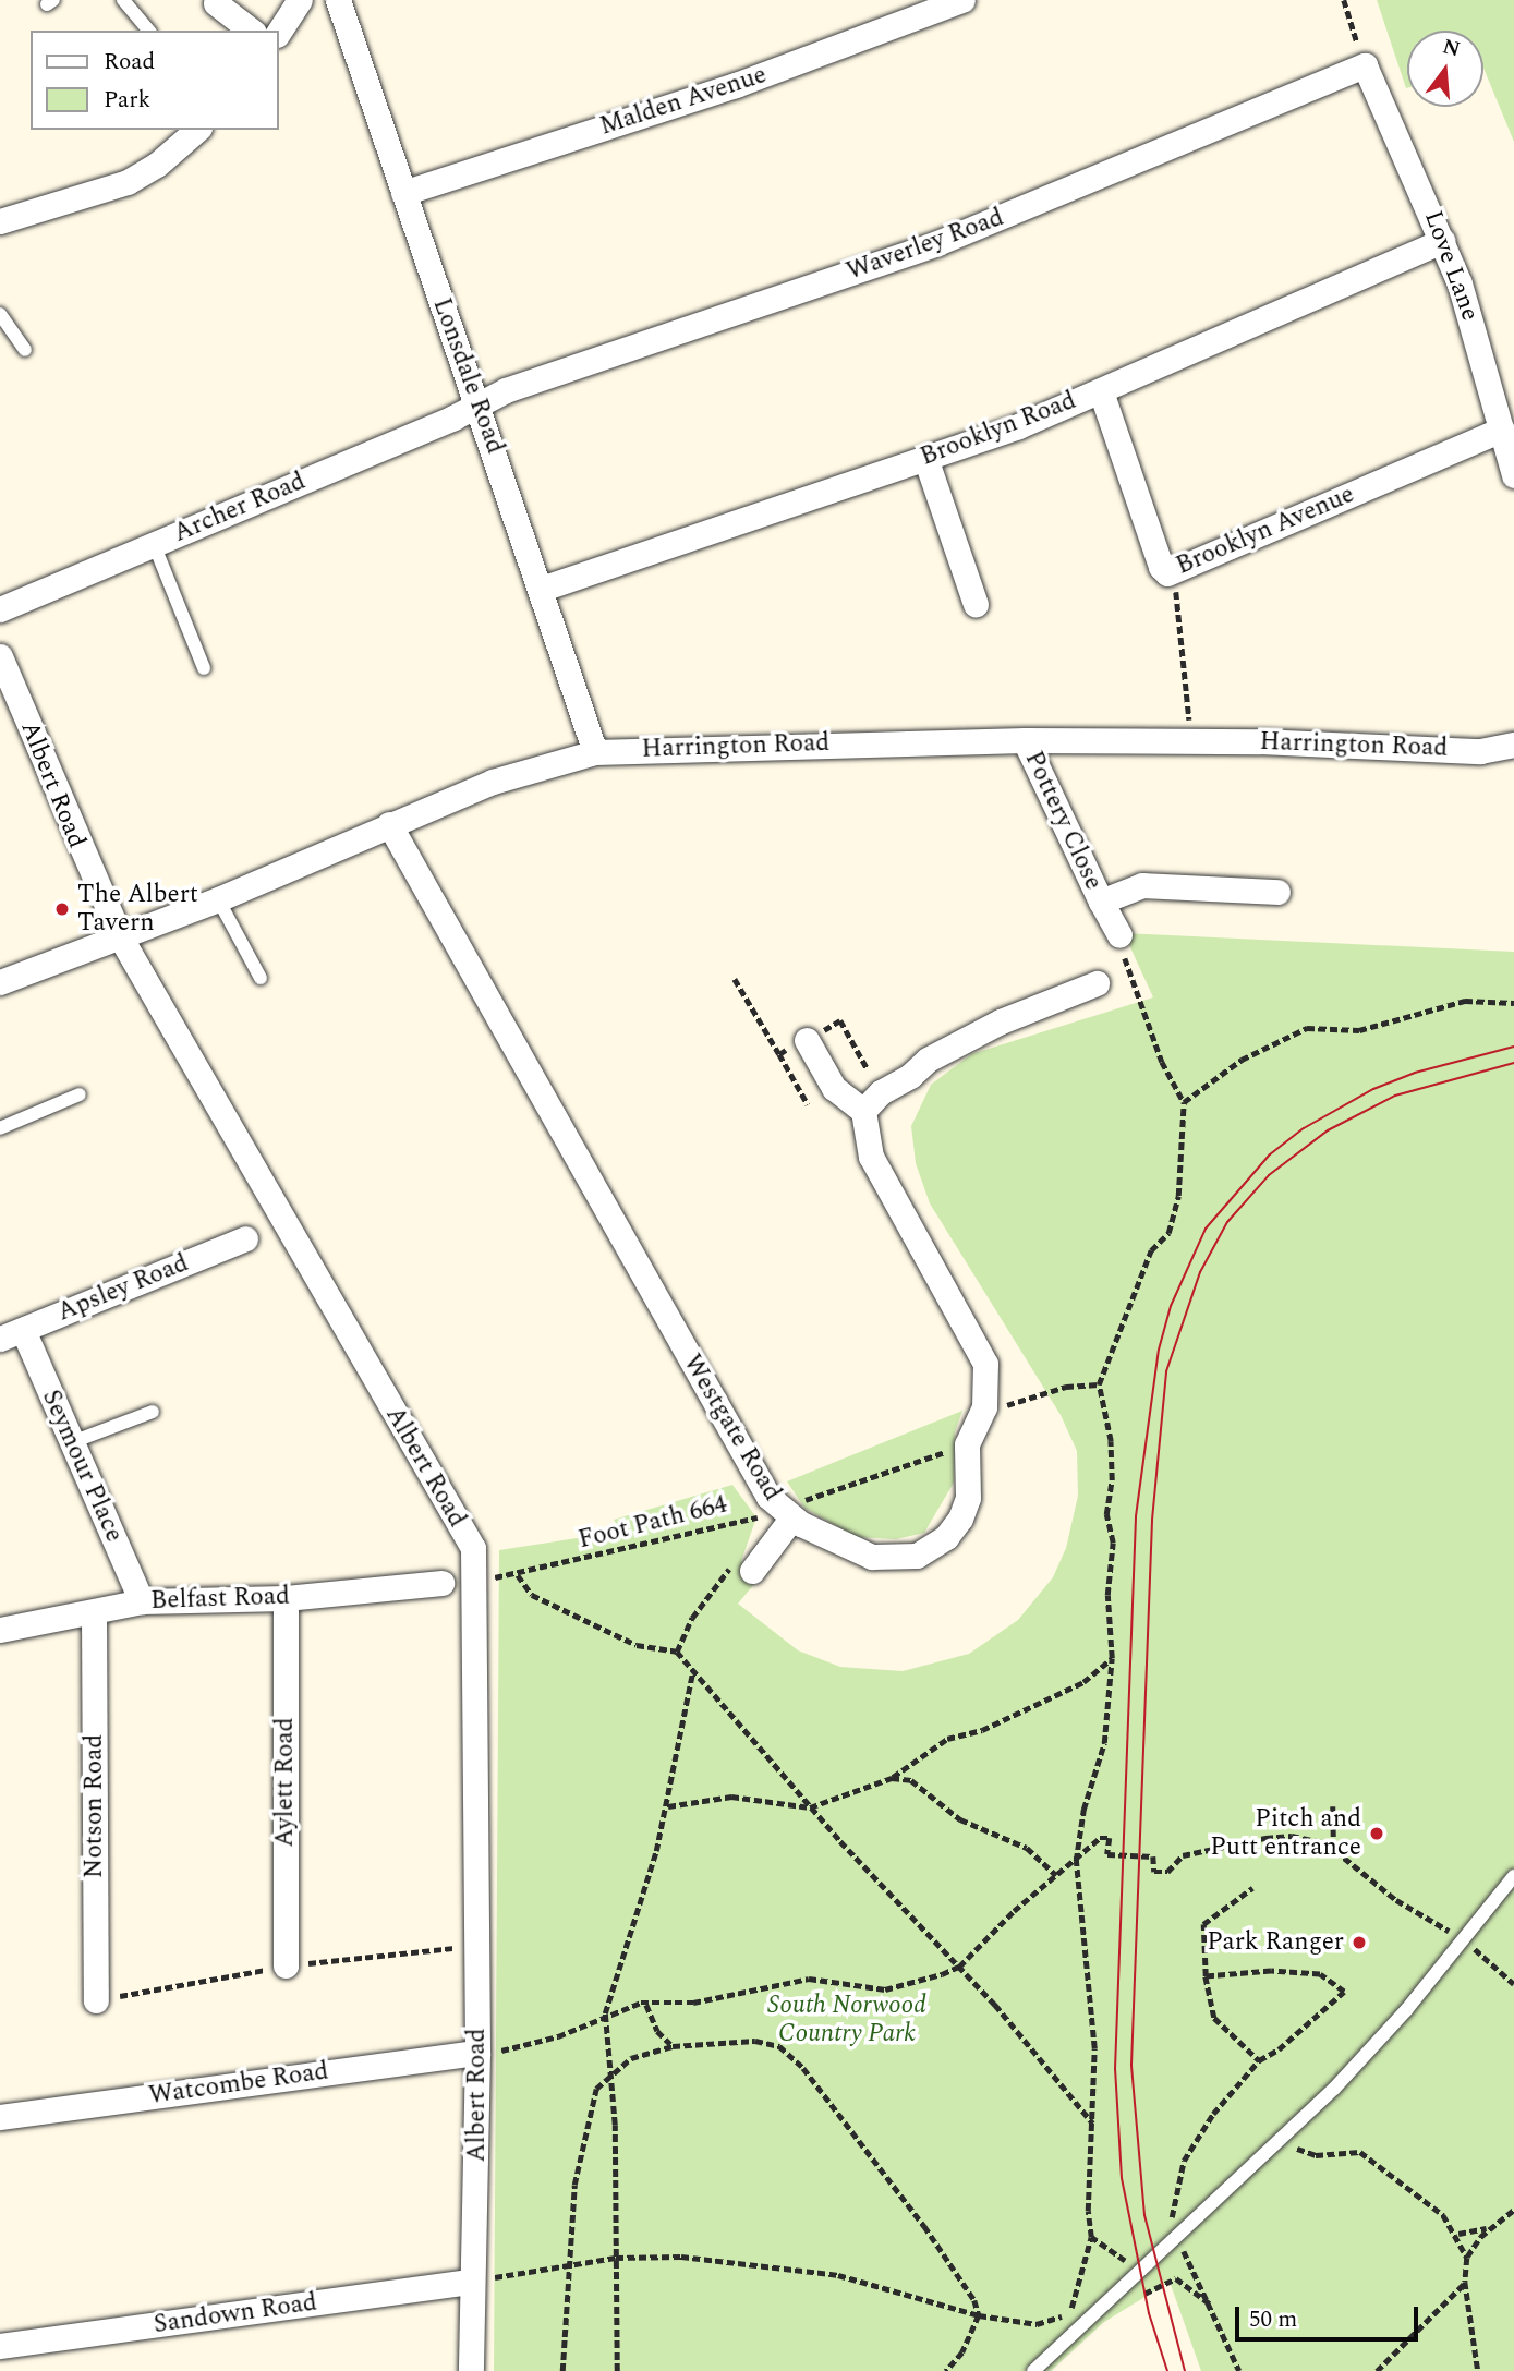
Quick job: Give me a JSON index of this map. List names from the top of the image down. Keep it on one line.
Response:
{"streets":{"street":["Malden Avenue","Waverley Road","Love Lane","Lonsdale Road","Brooklyn Road","Archer Road","Brooklyn Avenue","Harrington Road","Albert Road","Pottery Close","Apsley Road","Westgate Road","Seymour Place","Belfast Road","Aylett Road","Notson Road","Watcombe Road","Sandown Road"],"path":["Foot Path 664"]},"crossings":[["Malden Avenue","Lonsdale Road"],["Waverley Road","Love Lane"],["Waverley Road","Lonsdale Road"],["Waverley Road","Archer Road"],["Love Lane","Brooklyn Road"],["Love Lane","Brooklyn Avenue"],["Lonsdale Road","Brooklyn Road"],["Lonsdale Road","Archer Road"],["Lonsdale Road","Harrington Road"],["Brooklyn Road","Brooklyn Avenue"],["Harrington Road","Albert Road"],["Harrington Road","Pottery Close"],["Harrington Road","Westgate Road"],["Albert Road","Foot Path 664"],["Albert Road","Watcombe Road"],["Albert Road","Sandown Road"],["Apsley Road","Seymour Place"],["Westgate Road","Foot Path 664"],["Seymour Place","Belfast Road"],["Belfast Road","Aylett Road"],["Belfast Road","Notson Road"]],"parks":["South Norwood Country Park"],"places":["The Albert Tavern","Pitch and Putt entrance","Park Ranger"],"legend":["Road","Park"],"scale_bar":"50 m","north":"top"}
